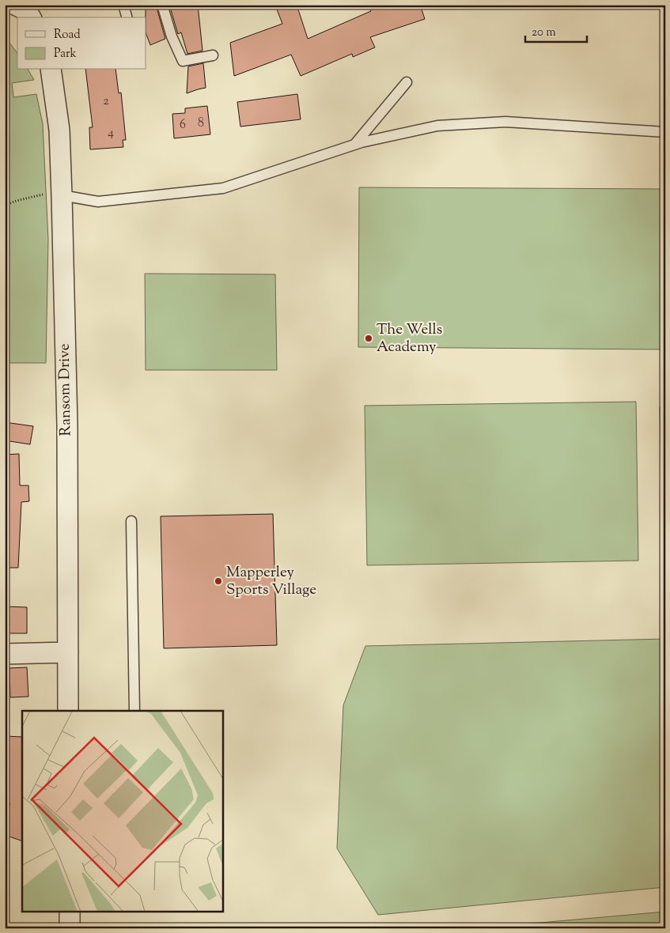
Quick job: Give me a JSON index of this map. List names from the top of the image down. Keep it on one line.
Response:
{"streets":{"street":["Ransom Drive"]},"places":["The Wells Academy","Mapperley Sports Village"],"house_numbers":["2","8","6","4"],"legend":["Road","Park"],"scale_bar":"20 m"}
